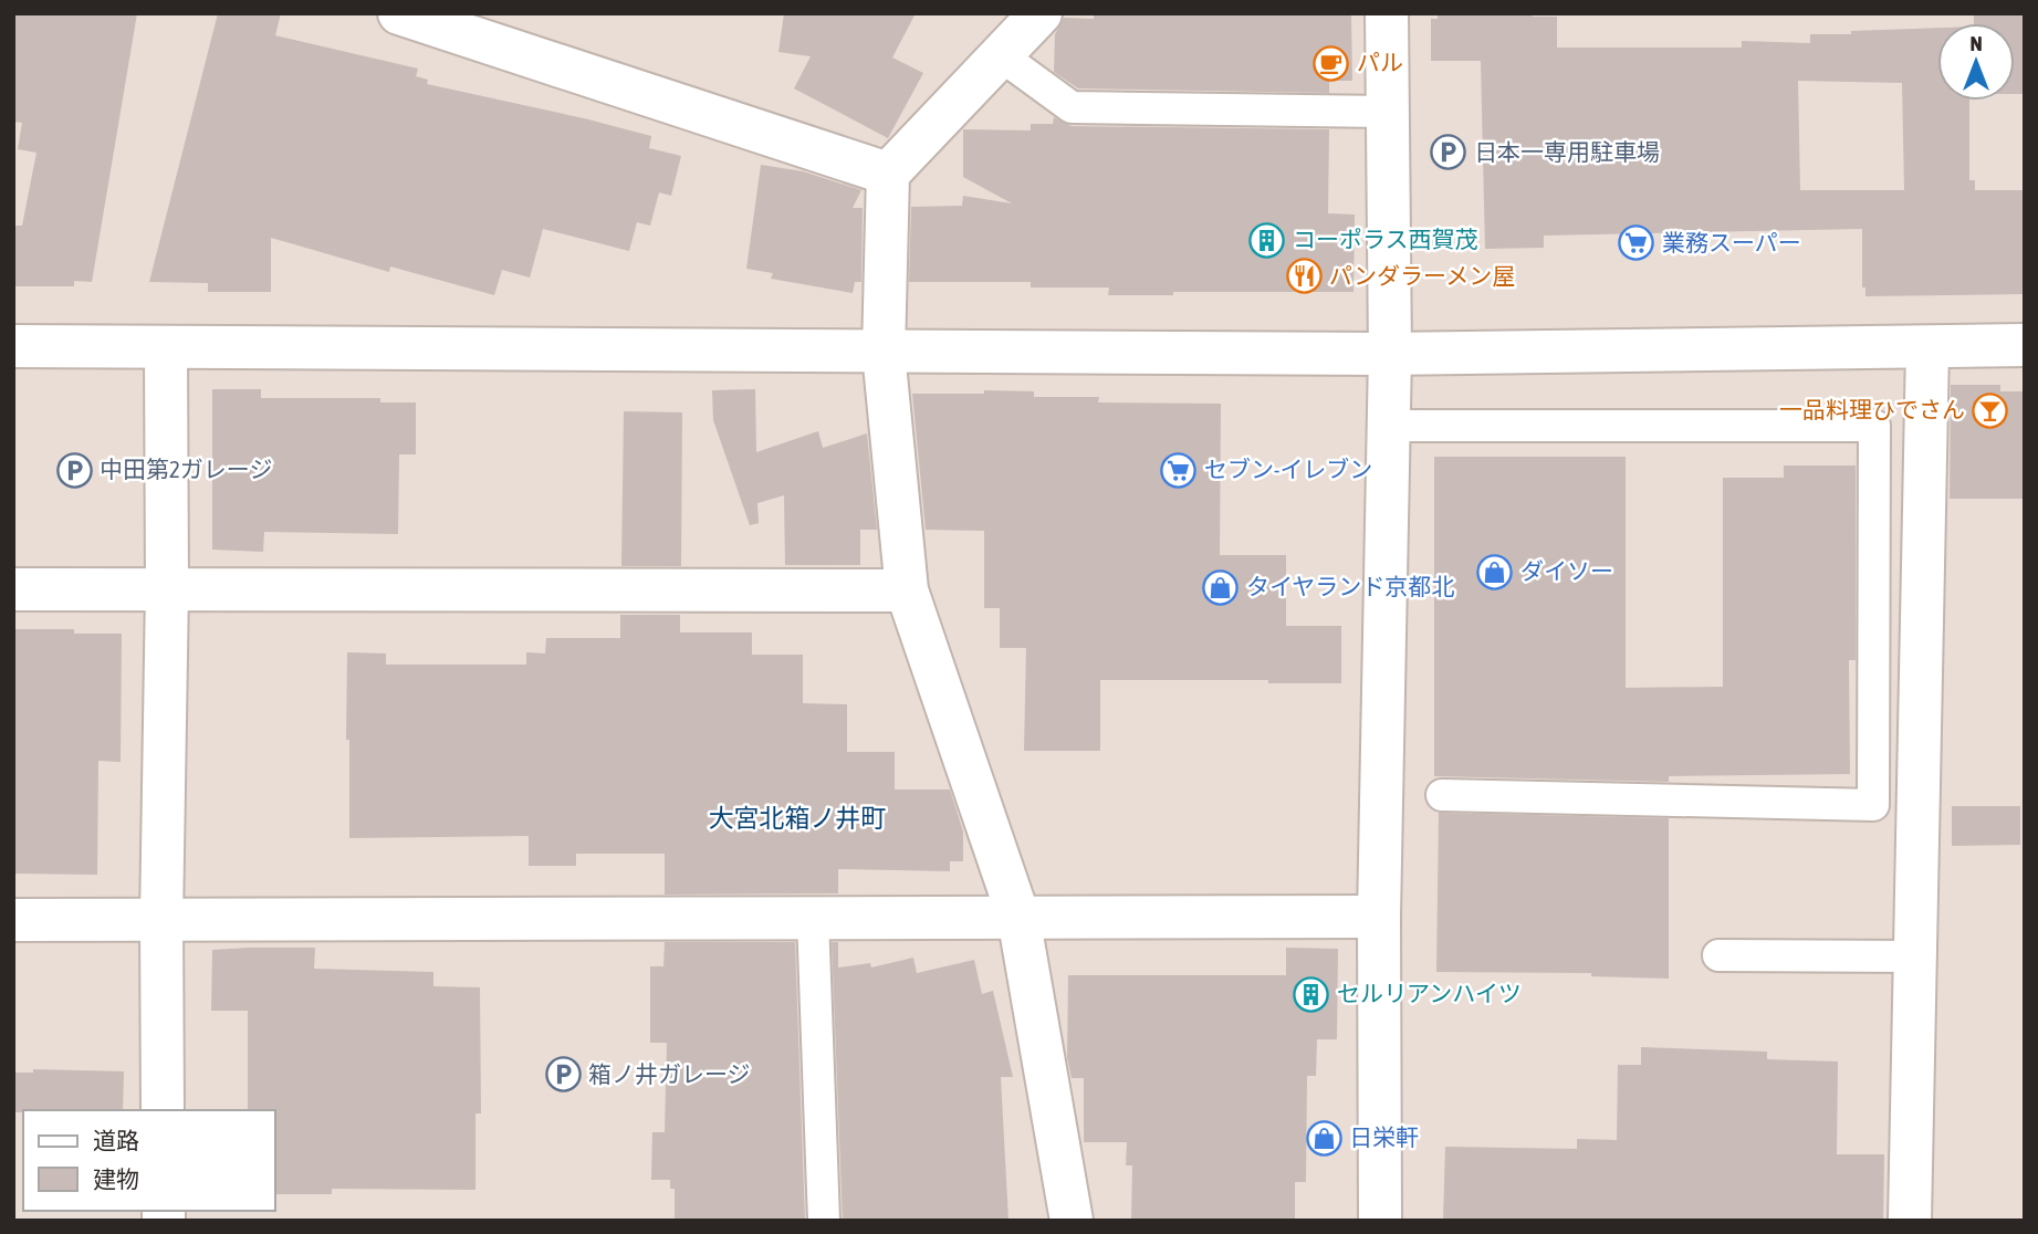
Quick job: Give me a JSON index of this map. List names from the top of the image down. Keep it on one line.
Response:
{"districts":["大宮北箱ノ井町"],"places":{"cafe":["パル"],"parking":["日本一専用駐車場","中田第2ガレージ","箱ノ井ガレージ"],"building":["コーポラス西賀茂","セルリアンハイツ"],"supermarket":["業務スーパー","セブン-イレブン"],"restaurant":["パンダラーメン屋"],"bar":["一品料理ひでさん"],"shop":["ダイソー","タイヤランド京都北","日栄軒"]},"legend":["道路","建物"],"north":"top"}
